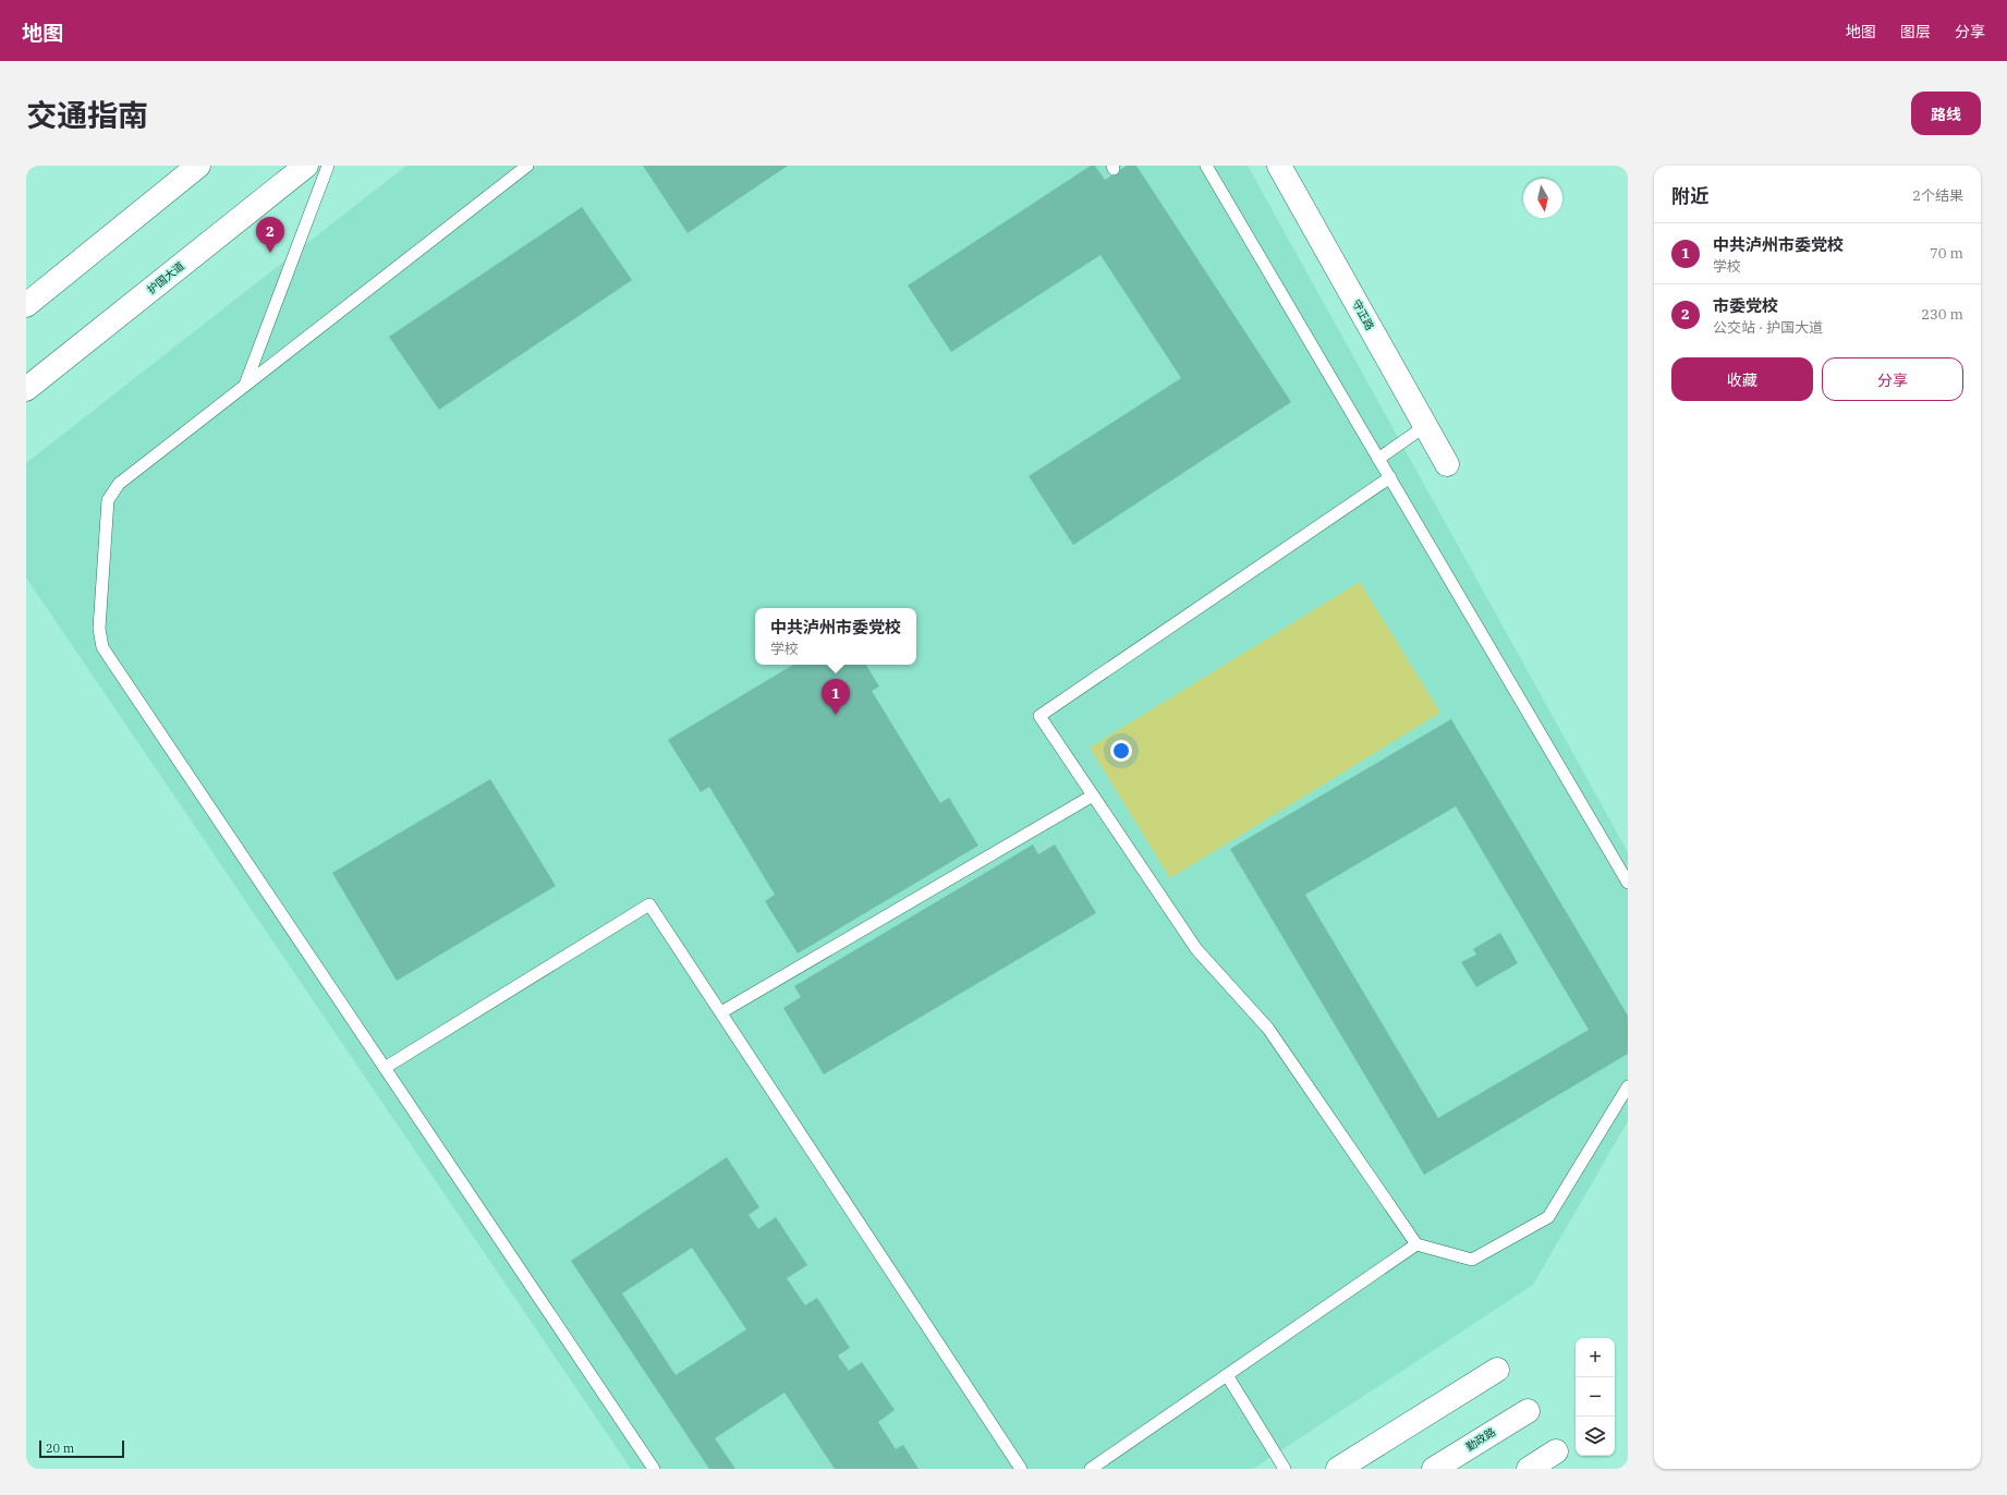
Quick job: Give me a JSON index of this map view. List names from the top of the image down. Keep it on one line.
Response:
{"streets":{"street":["护国大道","守正路","勤政路"]},"scale_bar":"20 m","north":"bottom","page":{"header":"地图","nav":["地图","图层","分享"],"title":"交通指南","buttons":["路线",["收藏","分享"]],"heading":["附近","2个结果"],"pins":["2","1"],"list":[{"mark":"1","name":"中共泸州市委党校","note":"学校","value":"70 m"},{"mark":"2","name":"市委党校","note":"公交站 · 护国大道","value":"230 m"}],"popup":["中共泸州市委党校","学校"],"map_buttons":["+","−"],"scale":"20 m"}}
